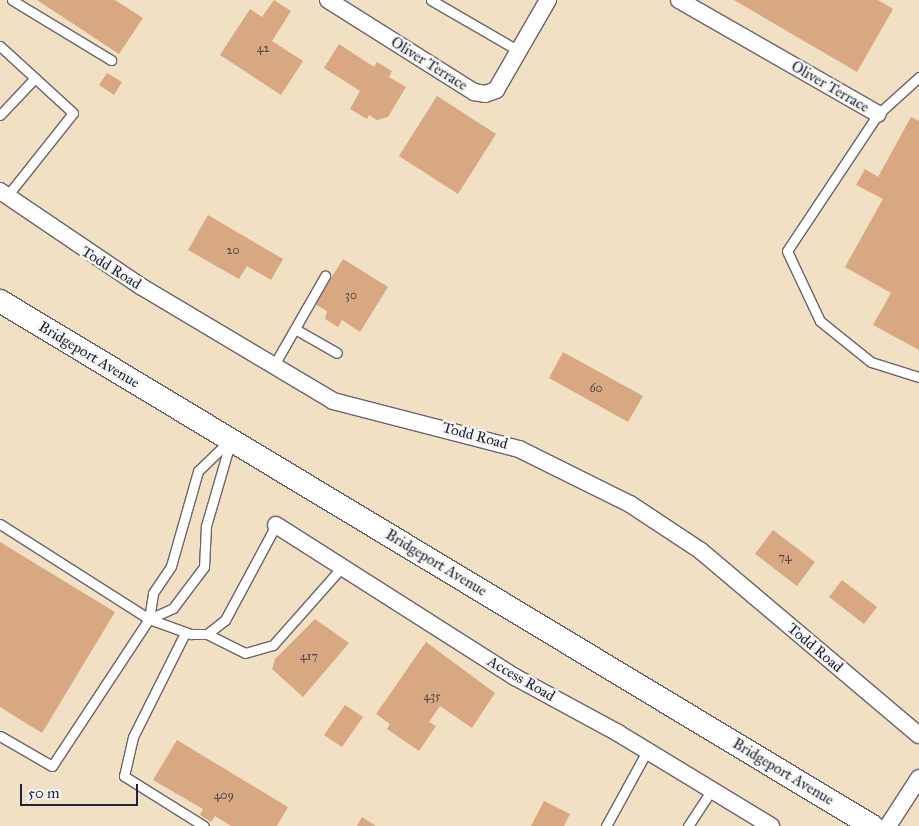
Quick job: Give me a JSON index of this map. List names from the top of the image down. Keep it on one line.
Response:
{"streets":{"main road":["Bridgeport Avenue"],"street":["Oliver Terrace","Todd Road","Access Road"]},"house_numbers":["42","20","30","60","74","417","435","409"],"scale_bar":"50 m"}
